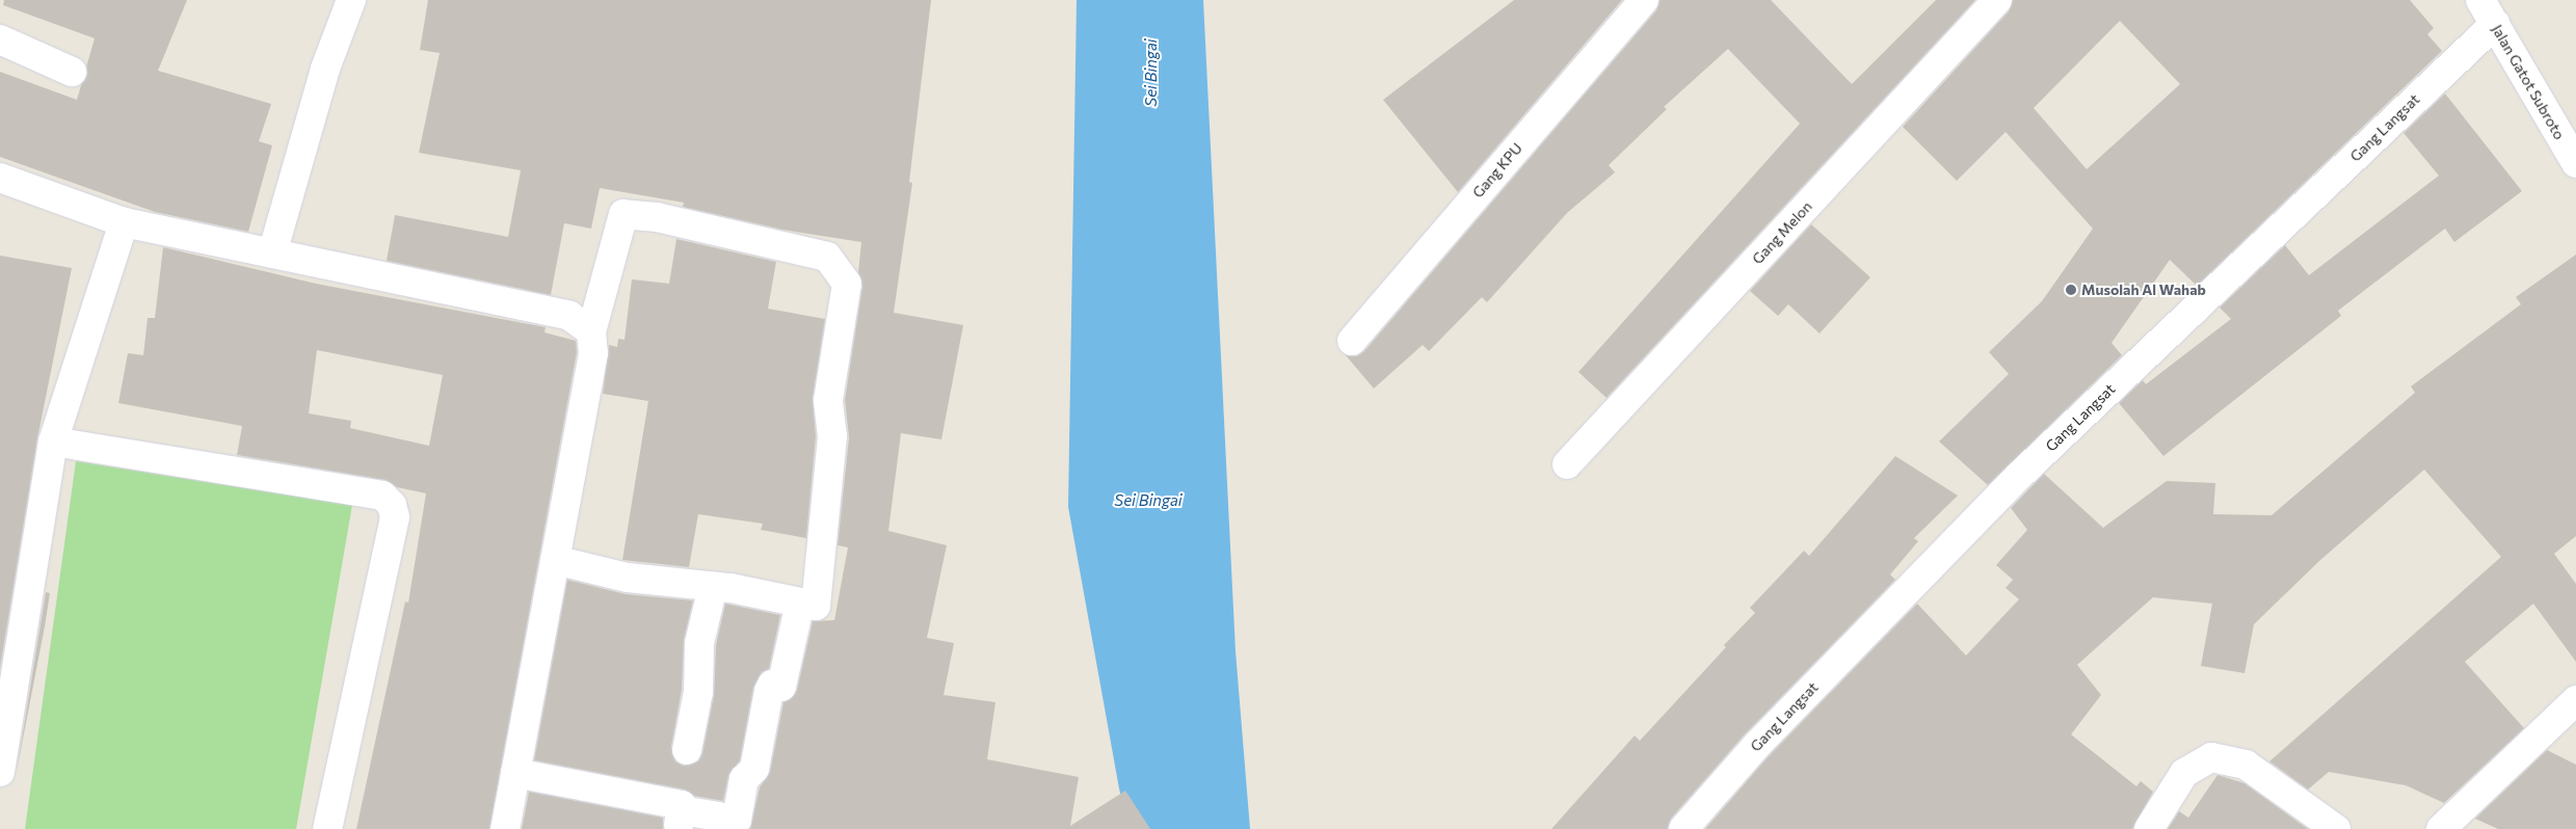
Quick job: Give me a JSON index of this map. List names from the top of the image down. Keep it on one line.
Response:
{"streets":{"street":["Jalan Gatot Subroto","Gang Langsat","Gang KPU","Gang Melon"]},"crossings":[["Jalan Gatot Subroto","Gang Langsat"]],"water":["Sei Bingai"],"places":["Musolah Al Wahab"]}
